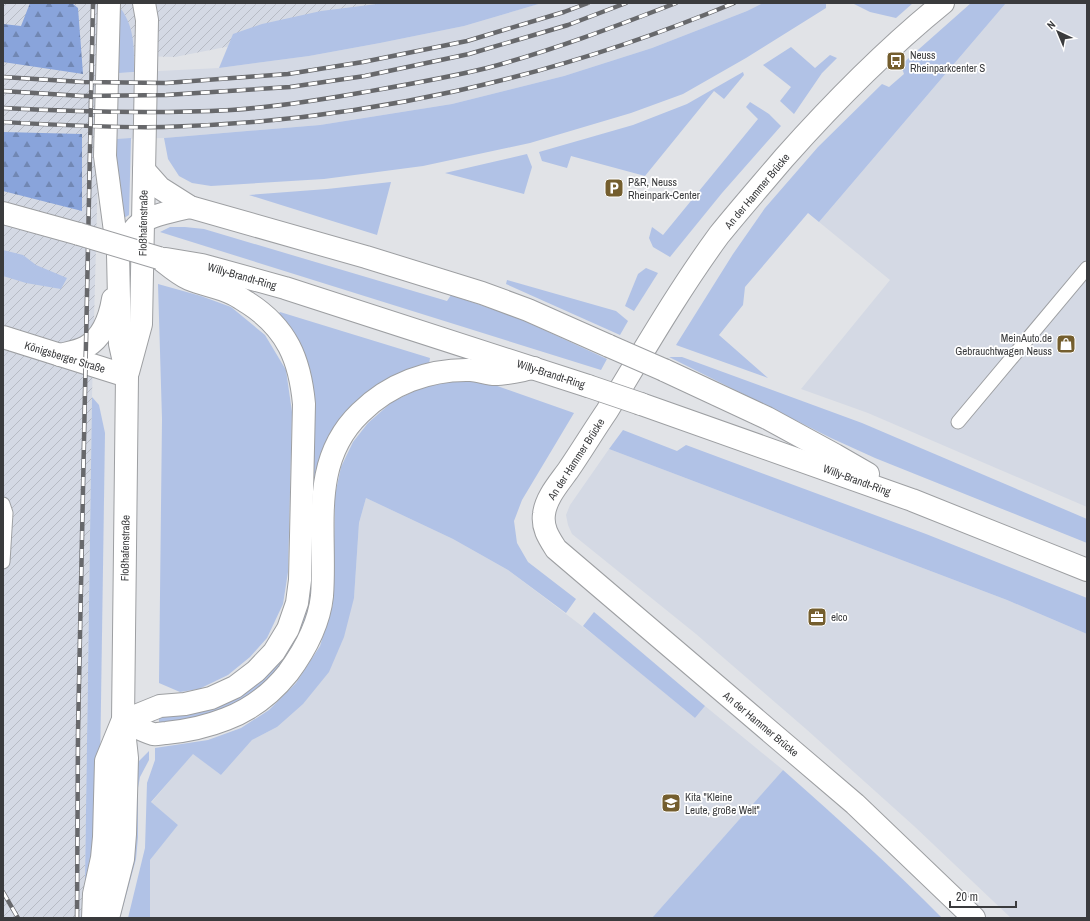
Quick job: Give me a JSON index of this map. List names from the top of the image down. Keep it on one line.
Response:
{"streets":{"main road":["An der Hammer Brücke","Floßhafenstraße","Willy-Brandt-Ring","Königsberger Straße"]},"crossings":[["Floßhafenstraße","Königsberger Straße"]],"places":{"bus stop":["Neuss Rheinparkcenter S"],"parking":["P&R, Neuss Rheinpark-Center"],"shop":["MeinAuto.de Gebrauchtwagen Neuss"],"office":["elco"],"school or university":["Kita \"Kleine Leute, große Welt\""]},"scale_bar":"20 m","north":"top left"}
